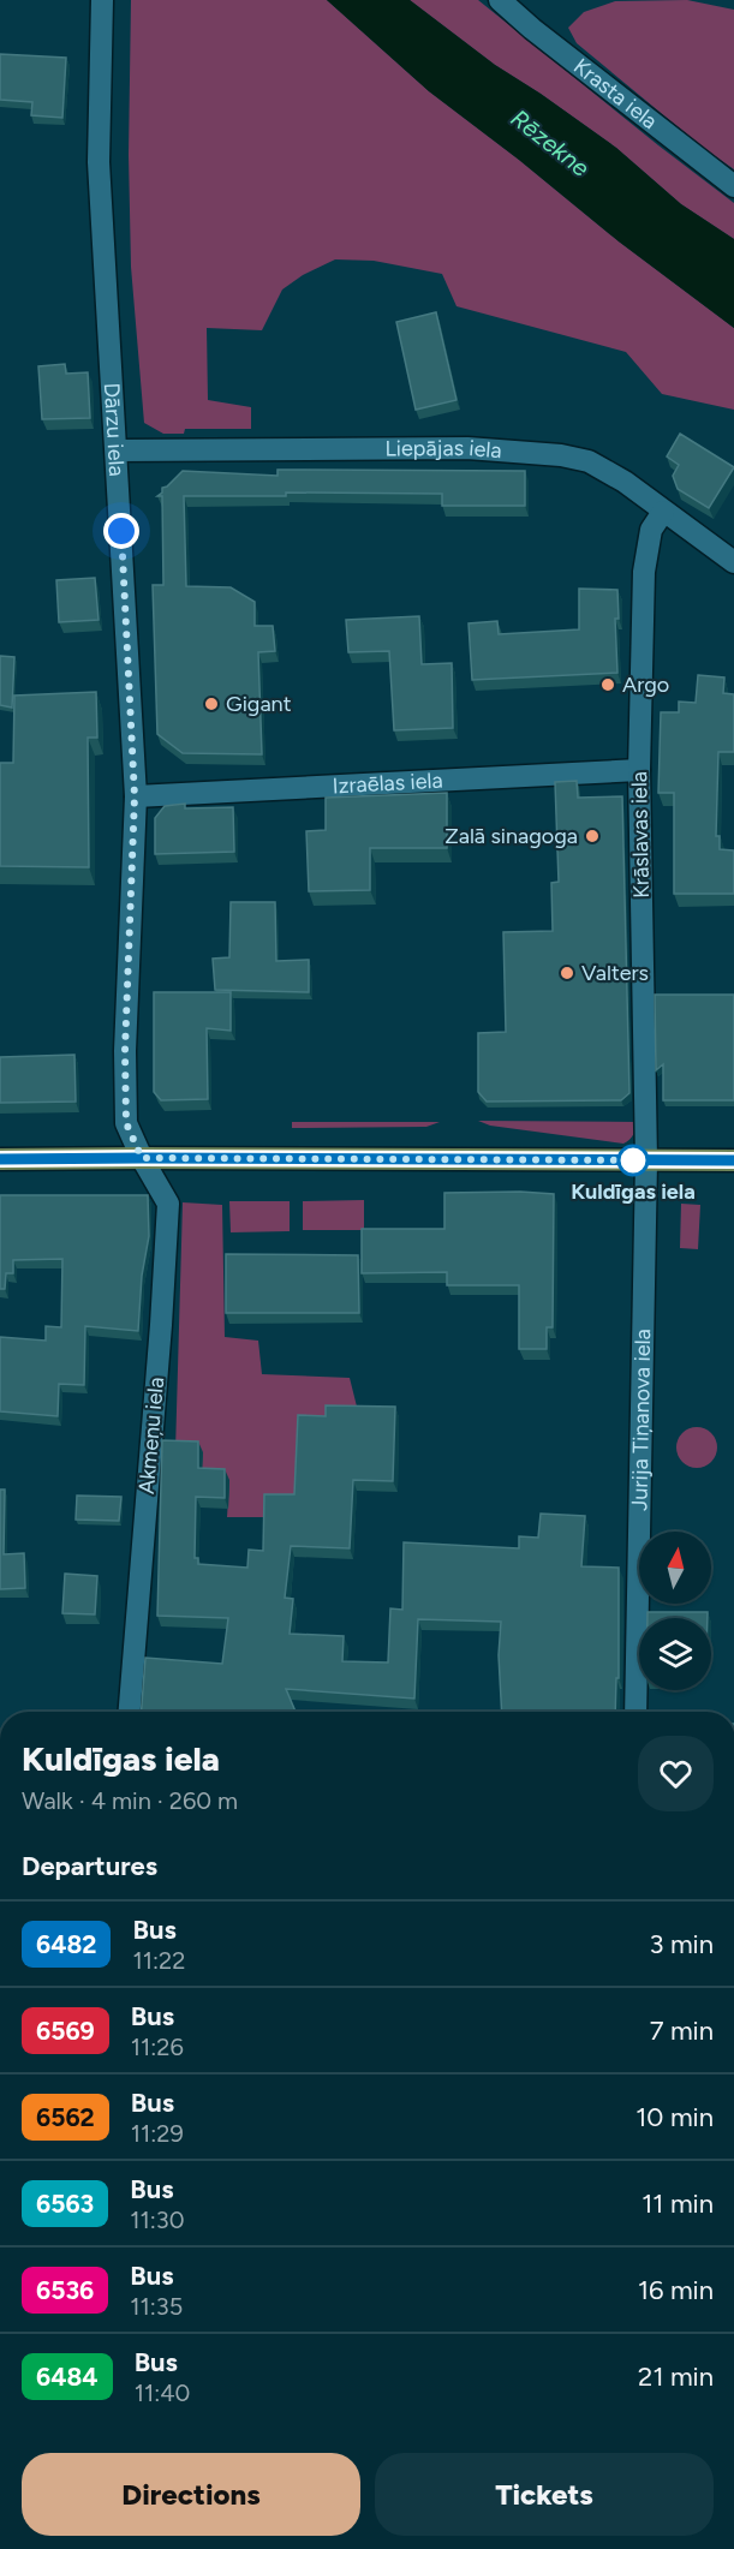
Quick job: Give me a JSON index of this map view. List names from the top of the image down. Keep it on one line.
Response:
{"streets":{"street":["Krasta iela","Dārzu iela","Liepājas iela","Izraēlas iela","Krāslavas iela","Jurija Tiņanova iela","Akmeņu iela"]},"crossings":[["Dārzu iela","Liepājas iela"],["Dārzu iela","Izraēlas iela"],["Dārzu iela","Akmeņu iela"],["Liepājas iela","Krāslavas iela"],["Izraēlas iela","Krāslavas iela"],["Krāslavas iela","Jurija Tiņanova iela"]],"water":["Rēzekne"],"places":["Argo","Gigant","Zalā sinagoga","Valters","Kuldīgas iela"],"lines":["bus line 6482"],"north":"top","page":{"heading":[["Kuldīgas iela","Walk · 4 min · 260 m"],"Departures"],"list":[{"mark":"6482","name":"Bus","note":"11:22","value":"3 min"},{"mark":"6569","name":"Bus","note":"11:26","value":"7 min"},{"mark":"6562","name":"Bus","note":"11:29","value":"10 min"},{"mark":"6563","name":"Bus","note":"11:30","value":"11 min"},{"mark":"6536","name":"Bus","note":"11:35","value":"16 min"},{"mark":"6484","name":"Bus","note":"11:40","value":"21 min"}],"buttons":["Directions","Tickets"]}}
